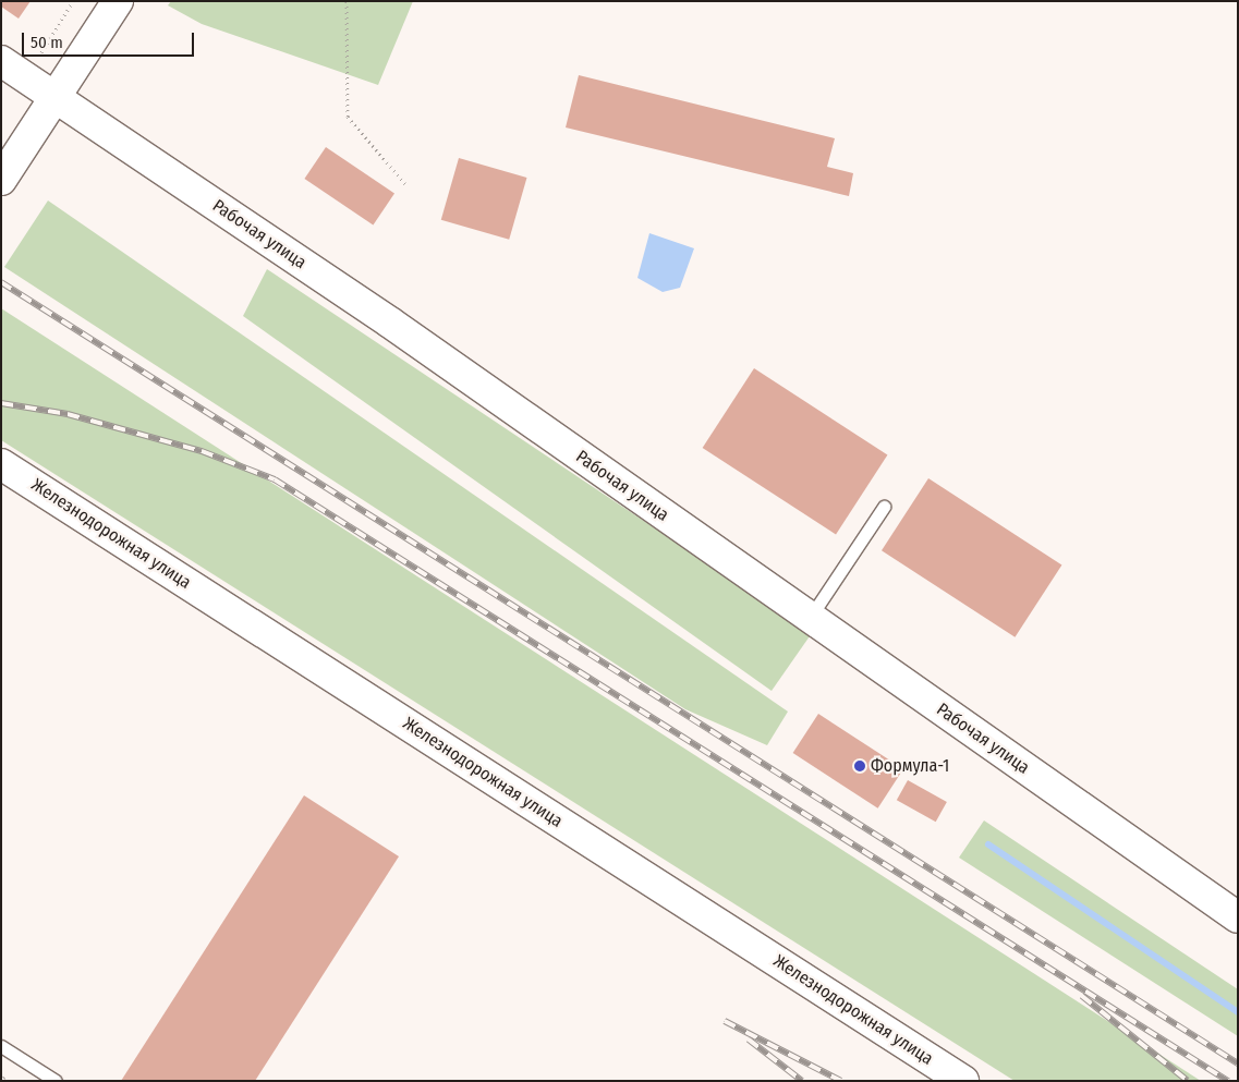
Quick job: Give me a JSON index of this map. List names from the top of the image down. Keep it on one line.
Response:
{"streets":{"street":["Рабочая улица","Железнодорожная улица"]},"places":["Формула-1"],"scale_bar":"50 m"}
